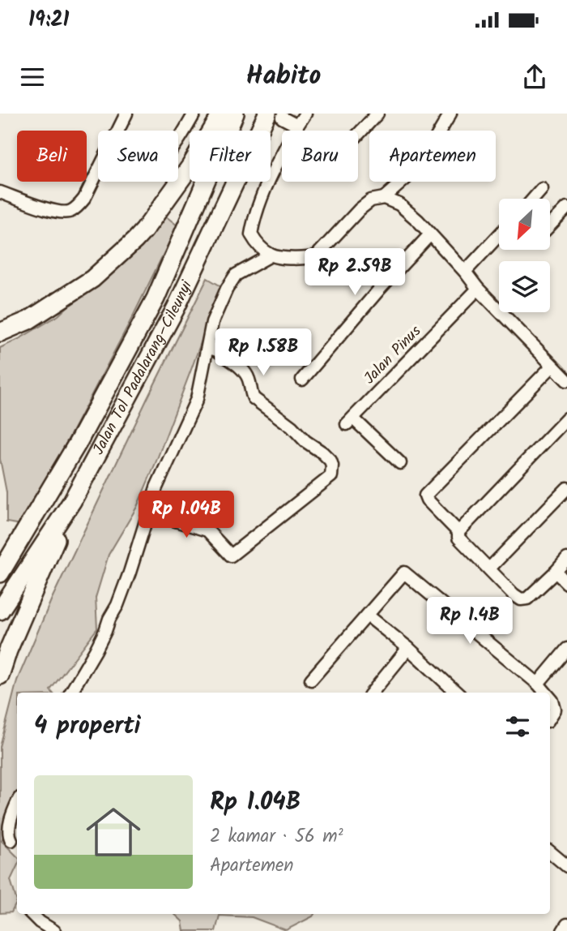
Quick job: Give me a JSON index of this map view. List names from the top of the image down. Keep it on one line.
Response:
{"streets":{"highway":["Jalan Tol Padalarang–Cileunyi"],"street":["Jalan Pinus"]},"north":"bottom left","page":{"status":"19:21","header":"Habito","chip":["Beli","Sewa","Filter","Baru","Apartemen"],"price":["Rp 2.59B","Rp 1.58B","Rp 1.04B","Rp 1.4B"],"heading":"4 properti","list":[{"name":"Rp 1.04B","note":"2 kamar · 56 m² · Apartemen"}]}}
